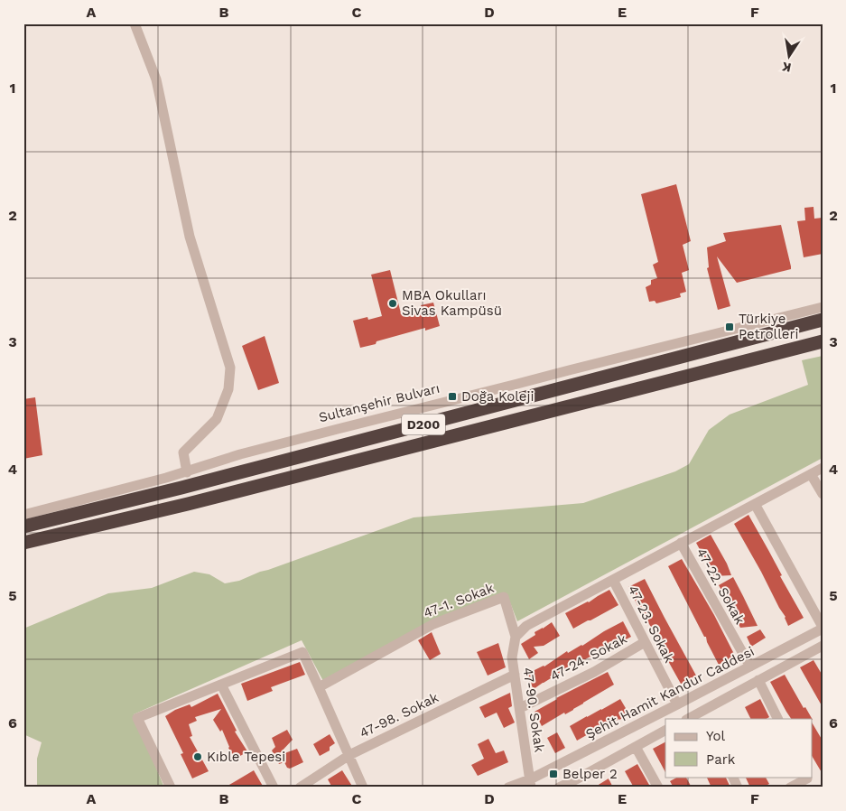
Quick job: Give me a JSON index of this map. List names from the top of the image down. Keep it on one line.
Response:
{"streets":{"highway":["D200"],"street":["Sultanşehir Bulvarı","47-22. Sokak","47-1. Sokak","47-23. Sokak","47-24. Sokak","Şehit Hamit Kandur Caddesi","47-90. Sokak","47-98. Sokak"]},"crossings":[["47-22. Sokak","Şehit Hamit Kandur Caddesi"],["47-1. Sokak","47-90. Sokak"],["47-23. Sokak","47-24. Sokak"],["47-23. Sokak","Şehit Hamit Kandur Caddesi"],["47-24. Sokak","47-90. Sokak"],["Şehit Hamit Kandur Caddesi","47-90. Sokak"],["47-90. Sokak","47-98. Sokak"]],"places":{"other":["MBA Okulları Sivas Kampüsü","Kıble Tepesi"],"transit":["Türkiye Petrolleri","Doğa Koleji","Belper 2"]},"legend":["Yol","Park"],"north":"bottom","grid":{"columns":["A","B","C","D","E","F"],"rows":["1","2","3","4","5","6"]}}
